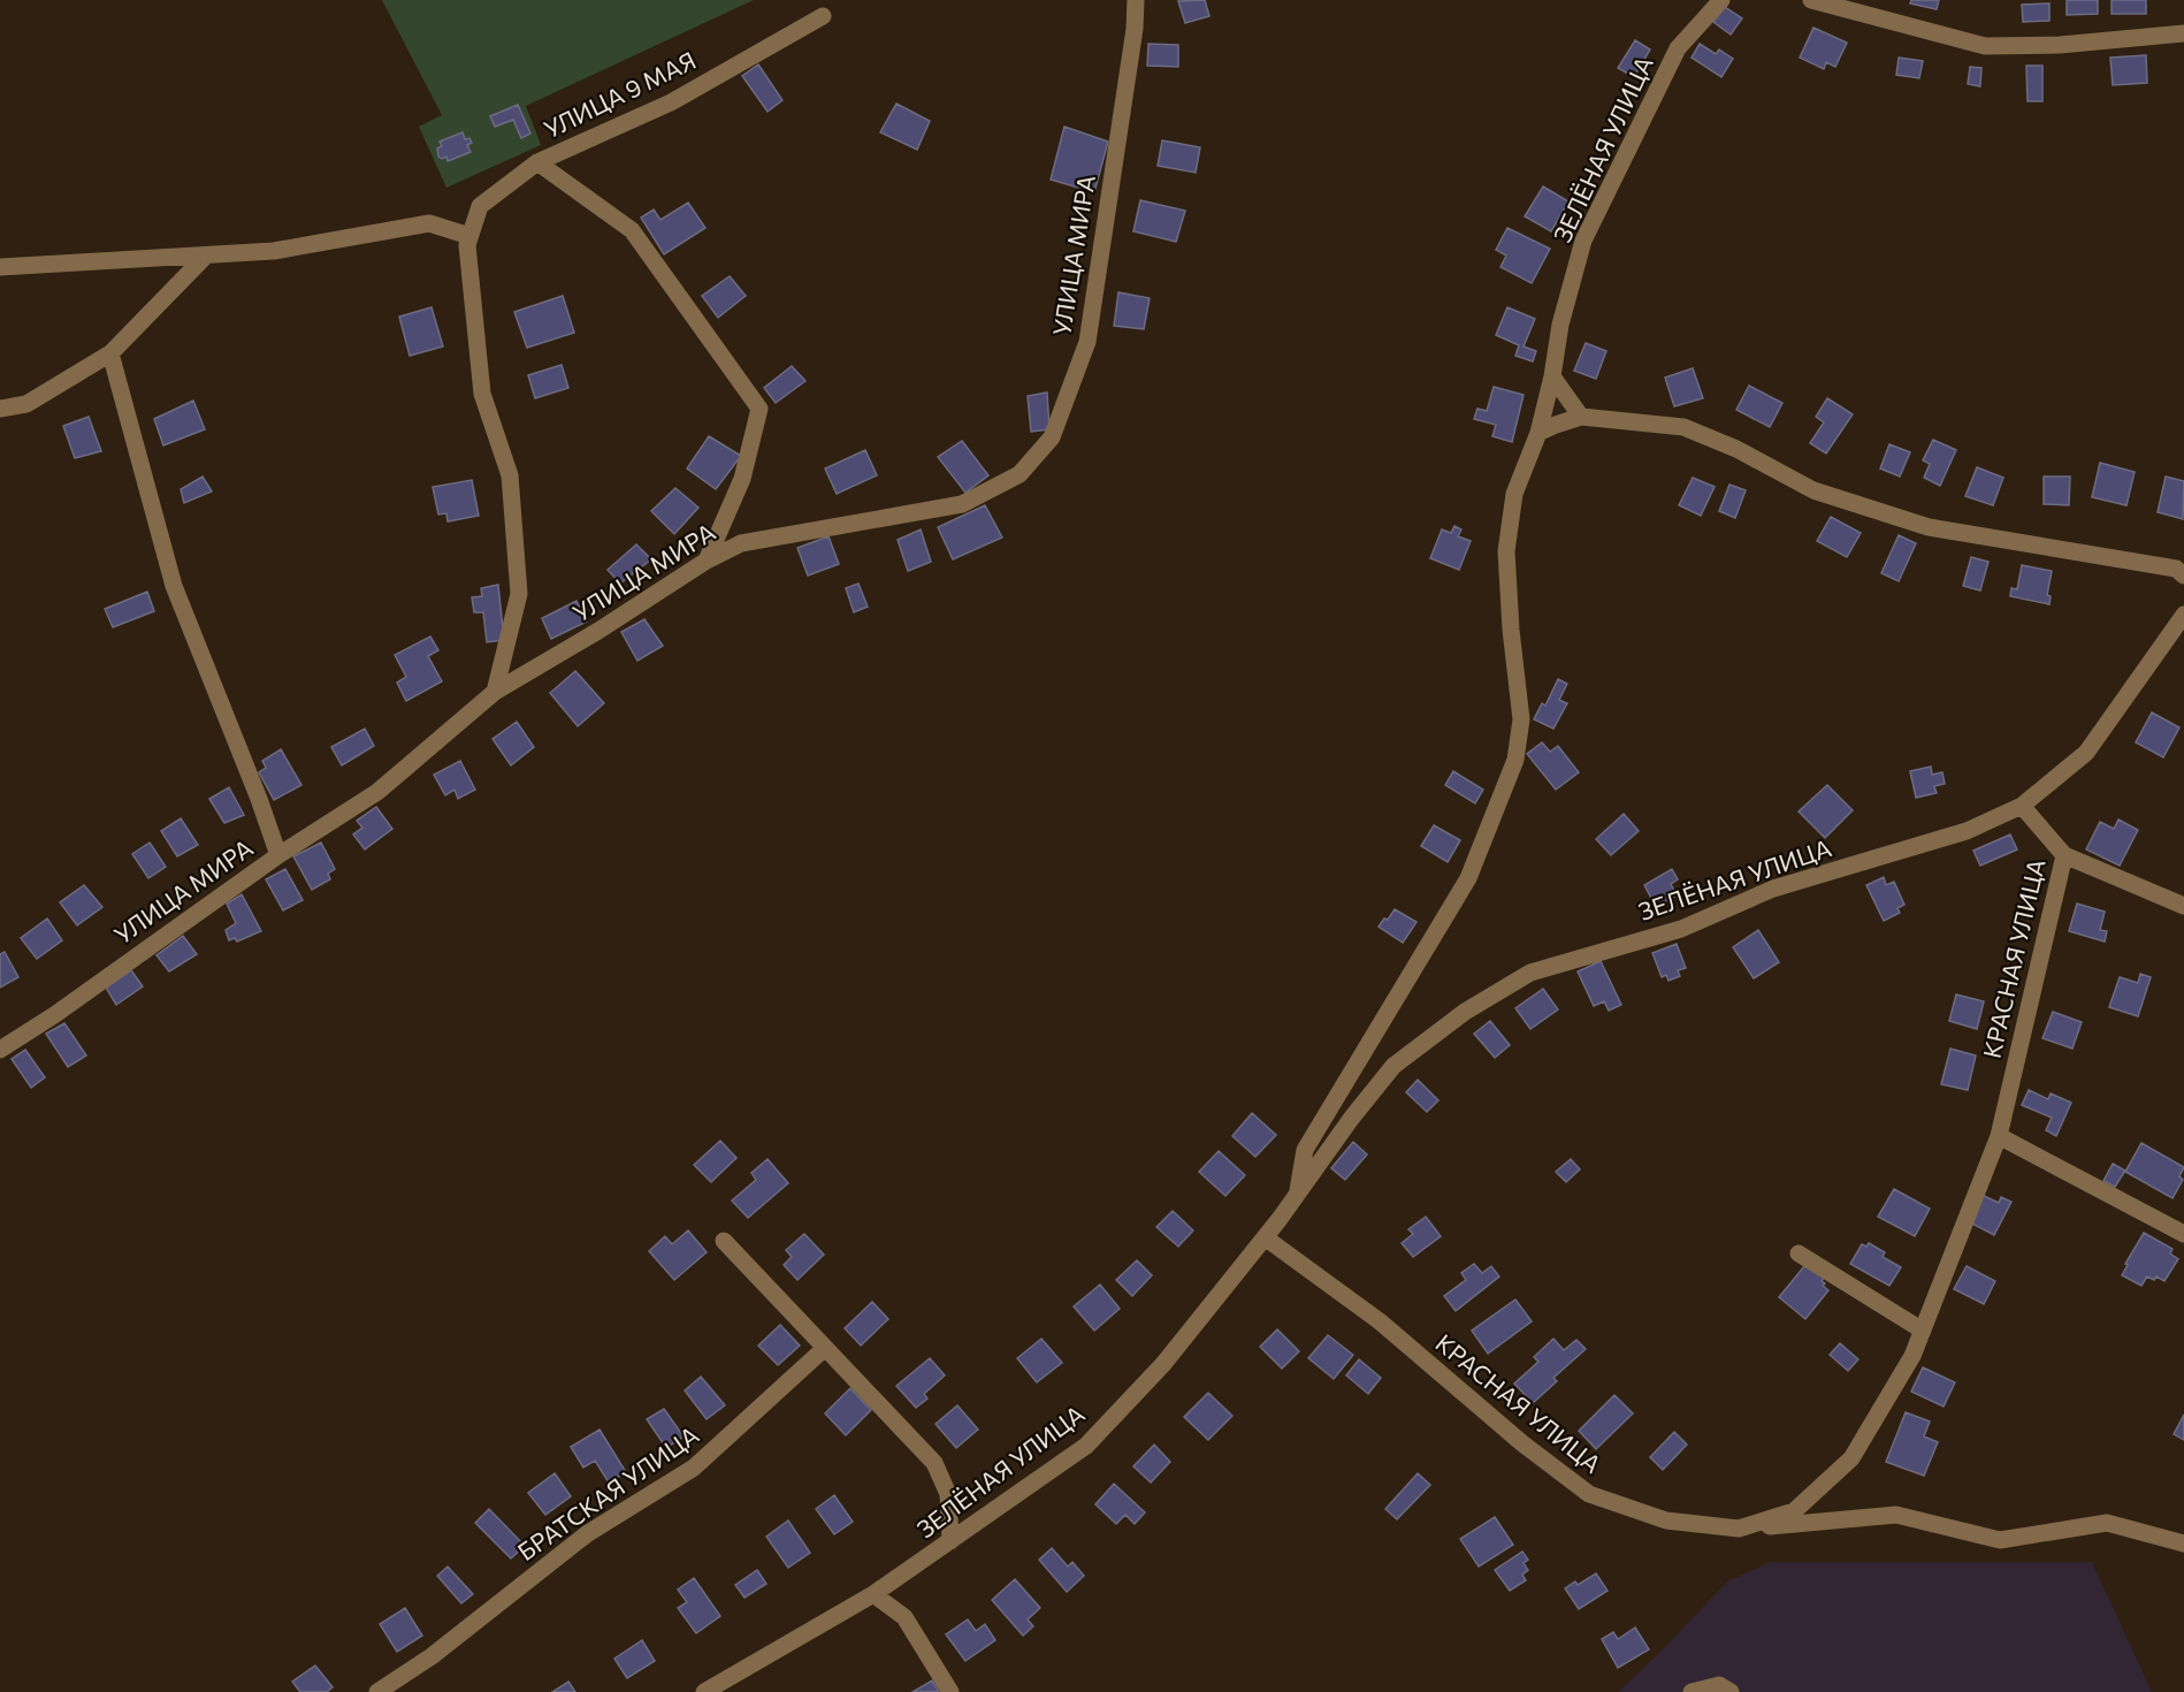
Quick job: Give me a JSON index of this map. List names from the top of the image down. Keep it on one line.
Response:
{"streets":{"street":["УЛИЦА 9 МАЯ","ЗЕЛЁНАЯ УЛИЦА","УЛИЦА МИРА","КРАСНАЯ УЛИЦА","БРАТСКАЯ УЛИЦА"]},"crossings":[["ЗЕЛЁНАЯ УЛИЦА","КРАСНАЯ УЛИЦА"]]}
